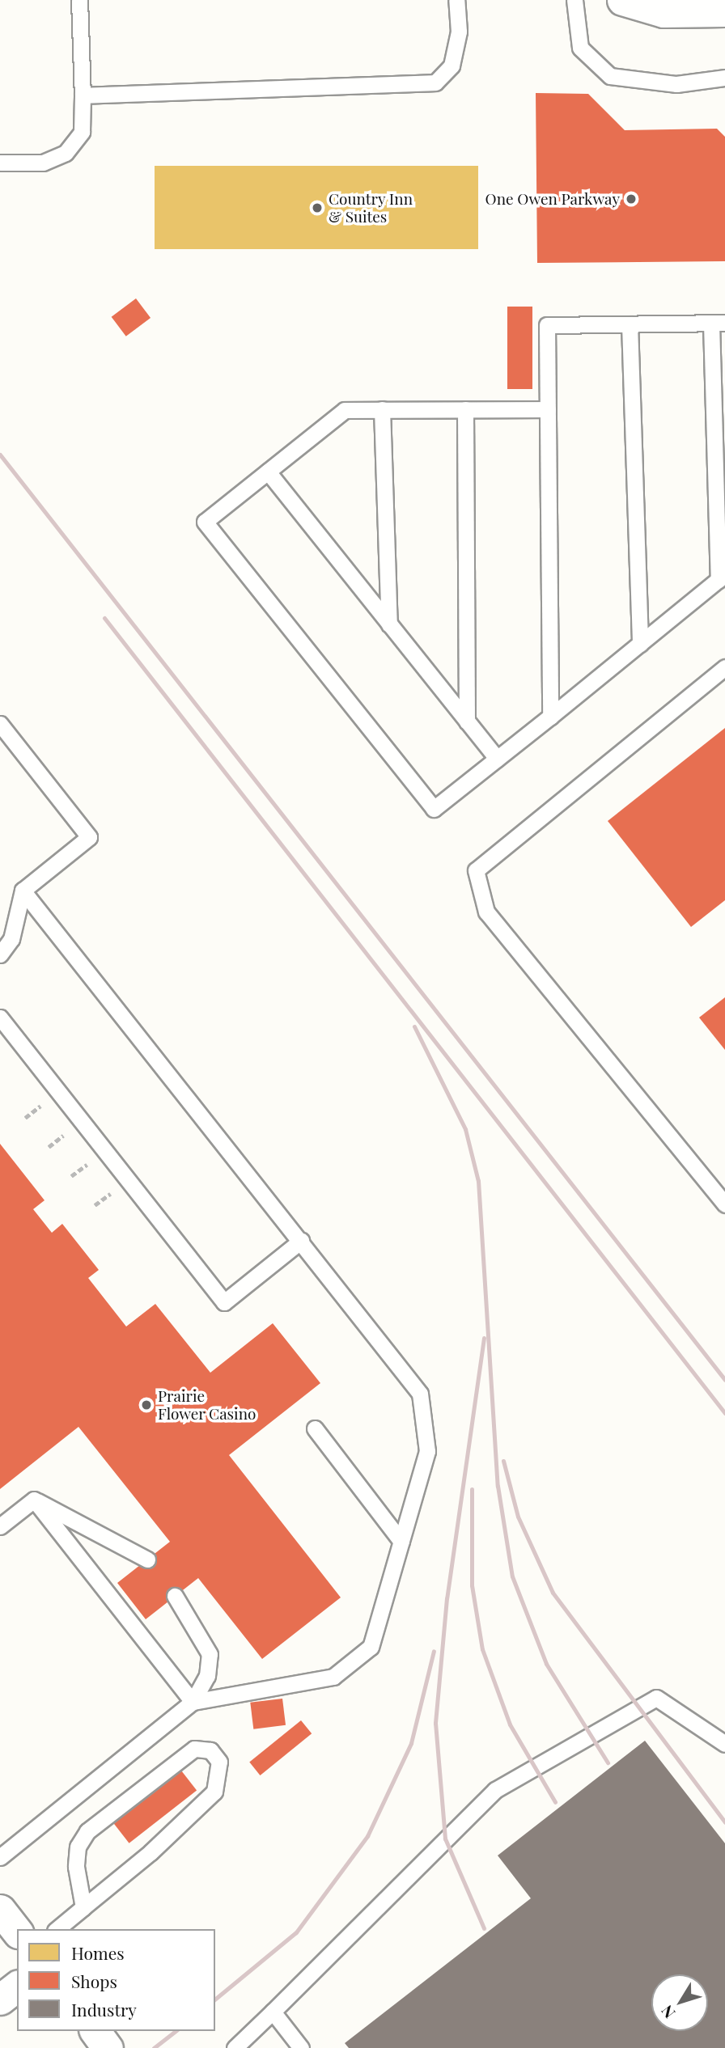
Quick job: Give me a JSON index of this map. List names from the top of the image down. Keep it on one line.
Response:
{"places":["One Owen Parkway","Country Inn & Suites","Prairie Flower Casino"],"legend":["Homes","Shops","Industry"],"north":"bottom left"}
